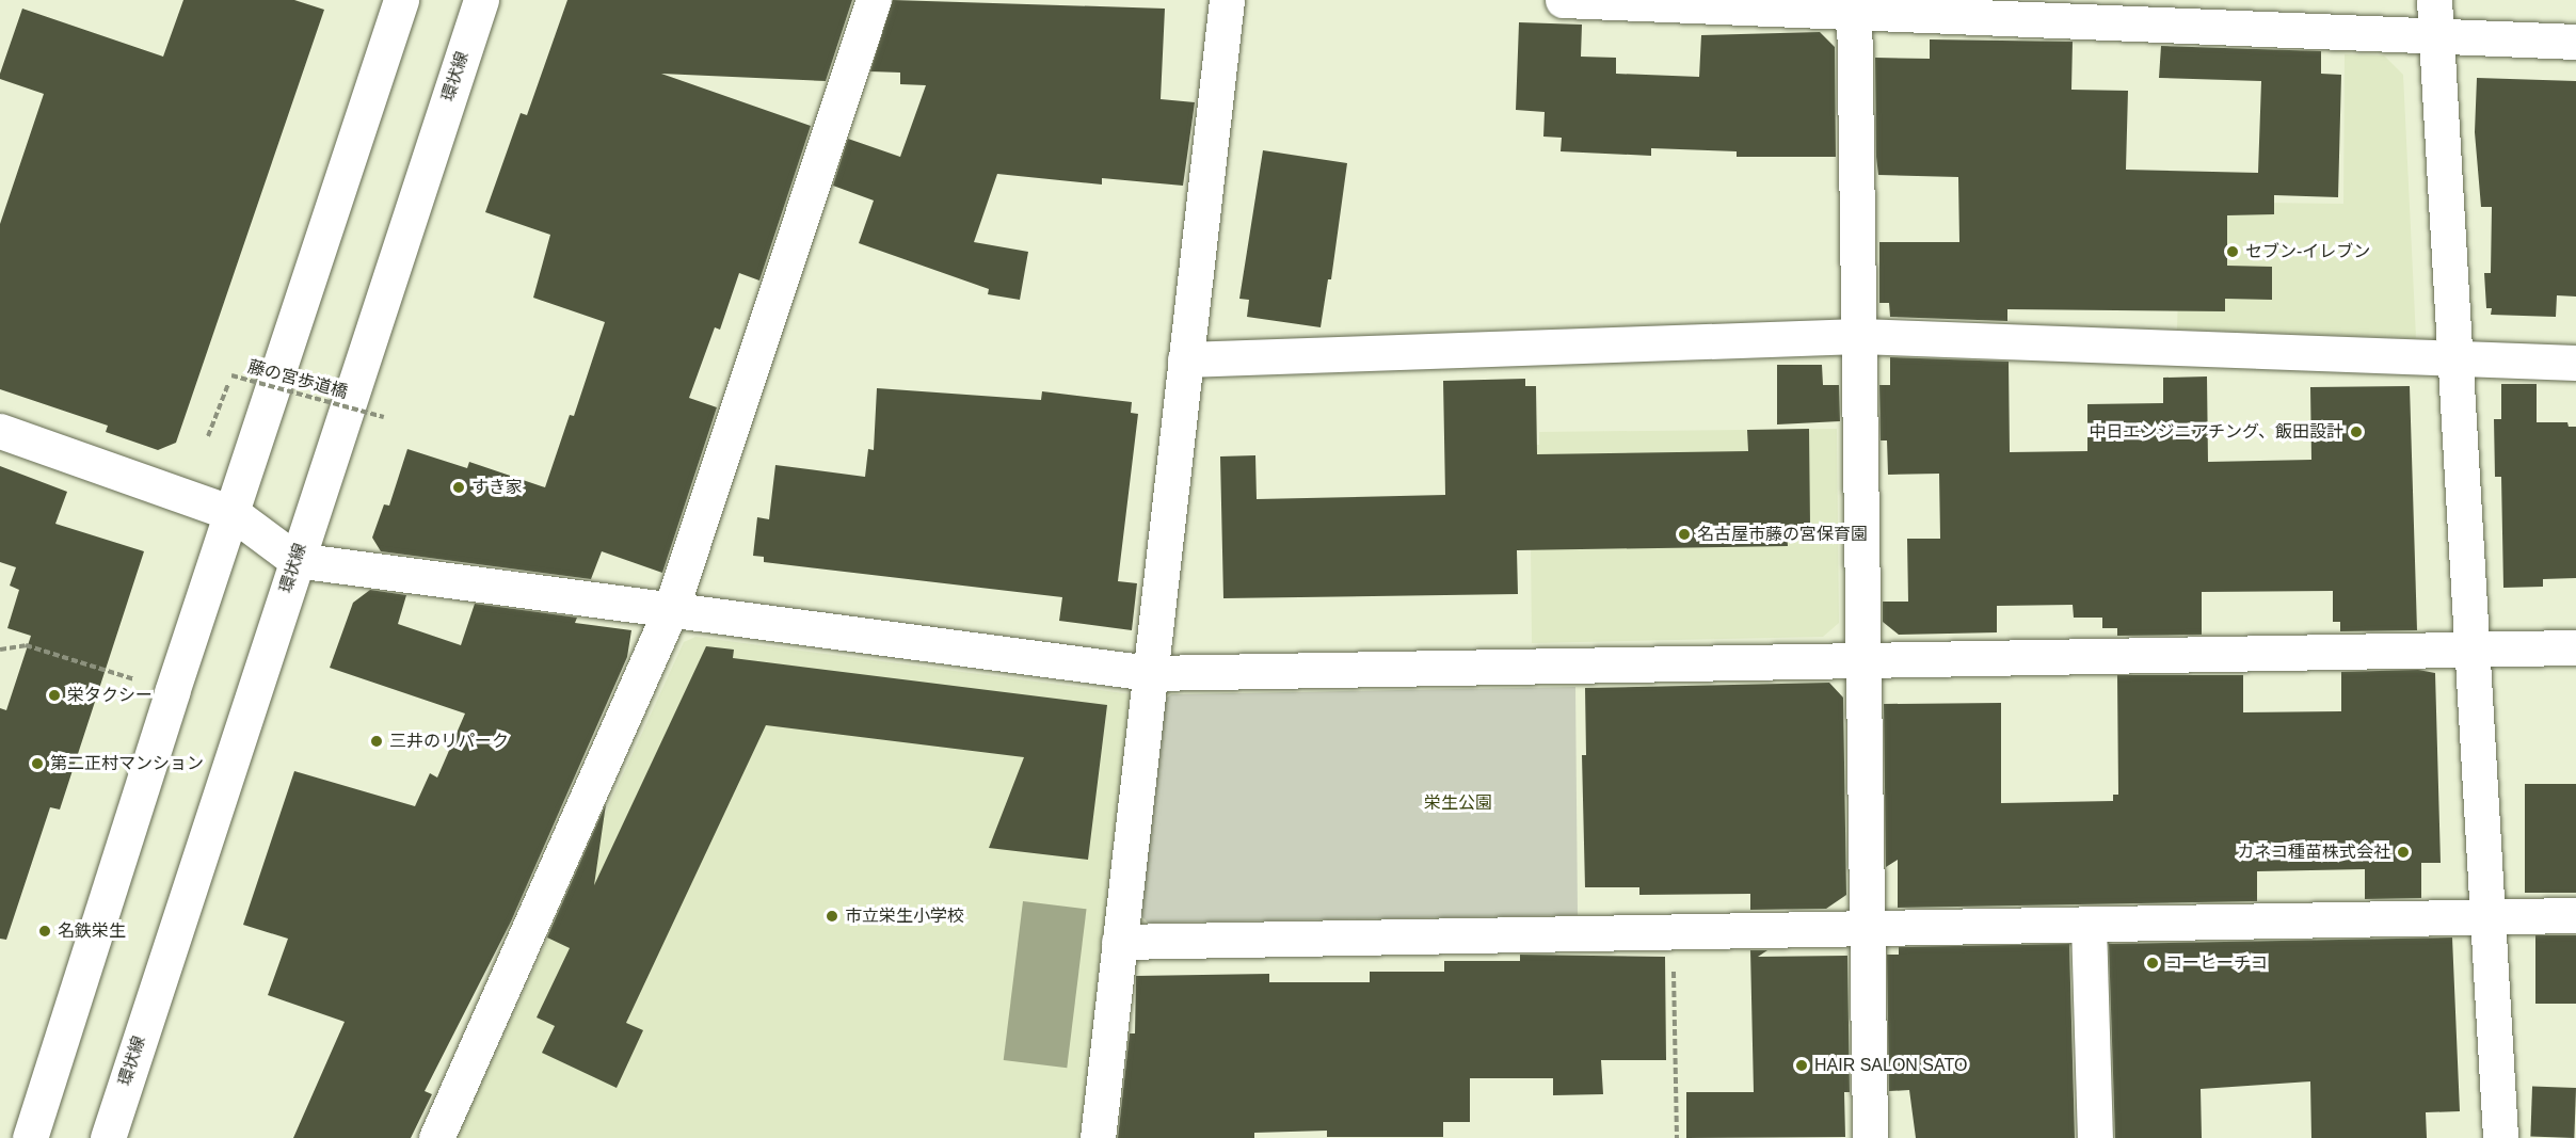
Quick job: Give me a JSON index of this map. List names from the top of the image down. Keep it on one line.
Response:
{"streets":{"street":["環状線"],"path":["藤の宮歩道橋"]},"parks":["栄生公園"],"places":["セブン-イレブン","中日エンジニアチング、飯田設計","すき家","名古屋市藤の宮保育園","栄タクシー","三井のリパーク","第二正村マンション","カネコ種苗株式会社","市立栄生小学校","名鉄栄生","コーヒーチコ","HAIR SALON SATO"]}
